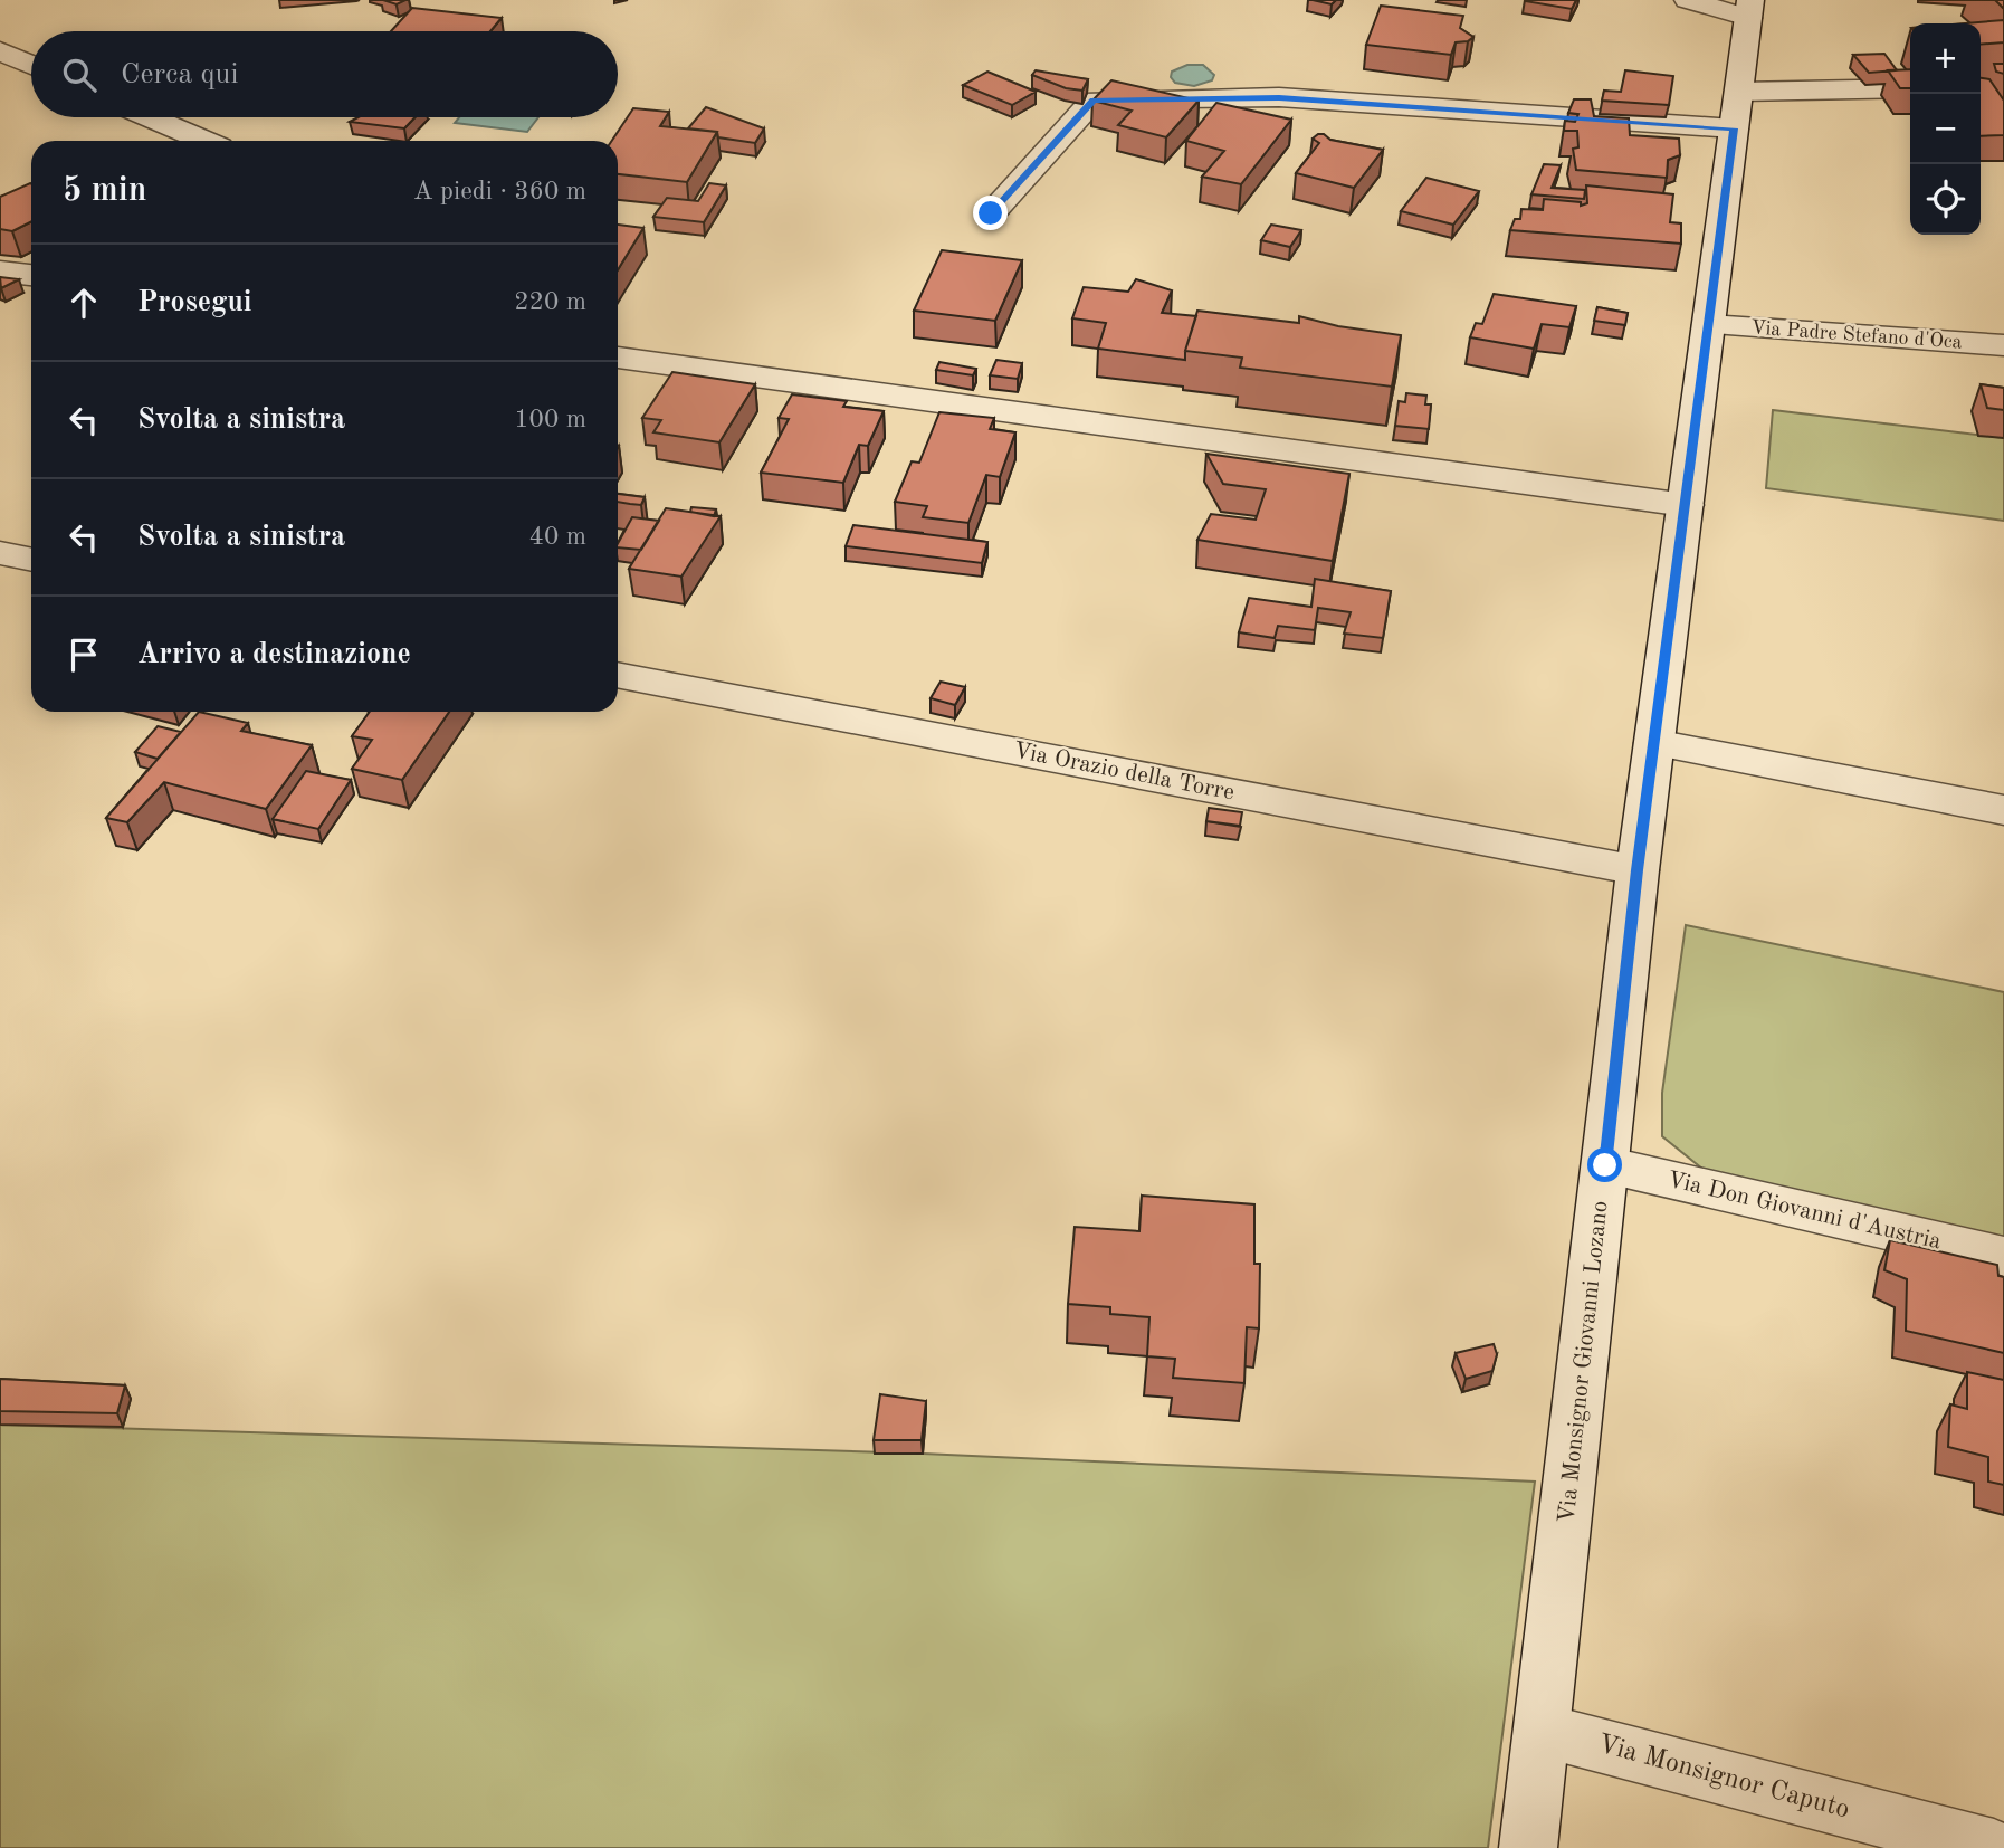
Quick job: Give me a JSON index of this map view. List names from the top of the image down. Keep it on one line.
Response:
{"streets":{"street":["Via Padre Stefano d'Oca","Via Orazio della Torre","Via Don Giovanni d'Austria","Via Monsignor Giovanni Lozano","Via Monsignor Caputo"]},"crossings":[["Via Padre Stefano d'Oca","Via Monsignor Giovanni Lozano"],["Via Orazio della Torre","Via Monsignor Giovanni Lozano"],["Via Don Giovanni d'Austria","Via Monsignor Giovanni Lozano"],["Via Monsignor Giovanni Lozano","Via Monsignor Caputo"]],"page":{"map_buttons":["+","−"],"search":"Cerca qui","heading":["5 min","A piedi · 360 m"],"list":[["Prosegui","220 m"],["Svolta a sinistra","100 m"],["Svolta a sinistra","40 m"],"Arrivo a destinazione"]}}
